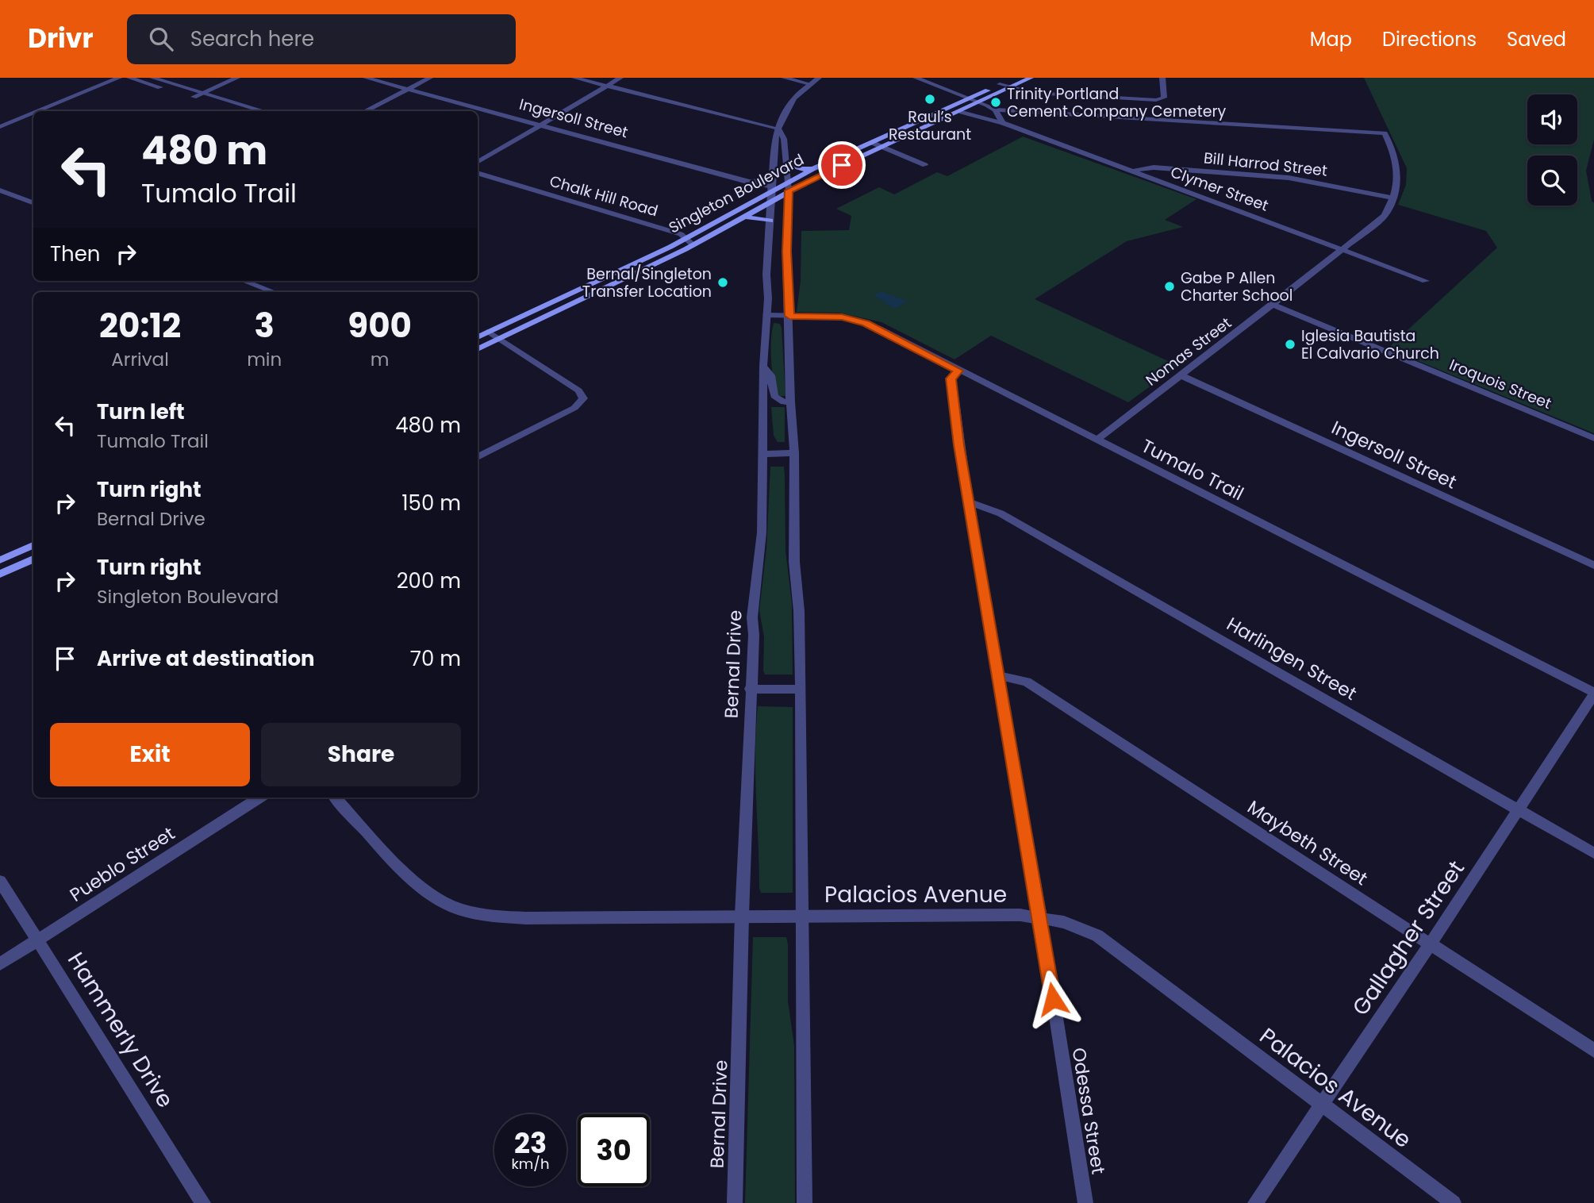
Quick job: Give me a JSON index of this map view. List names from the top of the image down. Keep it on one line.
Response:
{"streets":{"main road":["Singleton Boulevard"],"street":["Ingersoll Street","Bill Harrod Street","Clymer Street","Chalk Hill Road","Nomas Street","Iroquois Street","Tumalo Trail","Harlingen Street","Bernal Drive","Maybeth Street","Pueblo Street","Palacios Avenue","Gallagher Street","Hammerly Drive","Odessa Street"]},"crossings":[["Ingersoll Street","Singleton Boulevard"],["Ingersoll Street","Nomas Street"],["Ingersoll Street","Bernal Drive"],["Bill Harrod Street","Clymer Street"],["Bill Harrod Street","Nomas Street"],["Clymer Street","Singleton Boulevard"],["Clymer Street","Nomas Street"],["Singleton Boulevard","Chalk Hill Road"],["Singleton Boulevard","Bernal Drive"],["Nomas Street","Iroquois Street"],["Nomas Street","Tumalo Trail"],["Tumalo Trail","Bernal Drive"],["Tumalo Trail","Gallagher Street"],["Tumalo Trail","Odessa Street"],["Harlingen Street","Gallagher Street"],["Harlingen Street","Odessa Street"],["Bernal Drive","Palacios Avenue"],["Maybeth Street","Gallagher Street"],["Maybeth Street","Odessa Street"],["Pueblo Street","Hammerly Drive"],["Palacios Avenue","Gallagher Street"],["Palacios Avenue","Odessa Street"]],"places":["Raul’s Restaurant","Trinity Portland Cement Company Cemetery","Bernal/Singleton Transfer Location","Gabe P Allen Charter School","Iglesia Bautista El Calvario Church"],"page":{"header":"Drivr","search":"Search here","nav":["Map","Directions","Saved"],"turn":["480 m","Tumalo Trail"],"then":"Then","eta":["20:12","Arrival","3","min","900","m"],"list":[{"name":"Turn left","note":"Tumalo Trail","value":"480 m"},{"name":"Turn right","note":"Bernal Drive","value":"150 m"},{"name":"Turn right","note":"Singleton Boulevard","value":"200 m"},{"name":"Arrive at destination","value":"70 m"}],"buttons":["Exit","Share"],"speed":"23 km/h","limit":"30"}}
